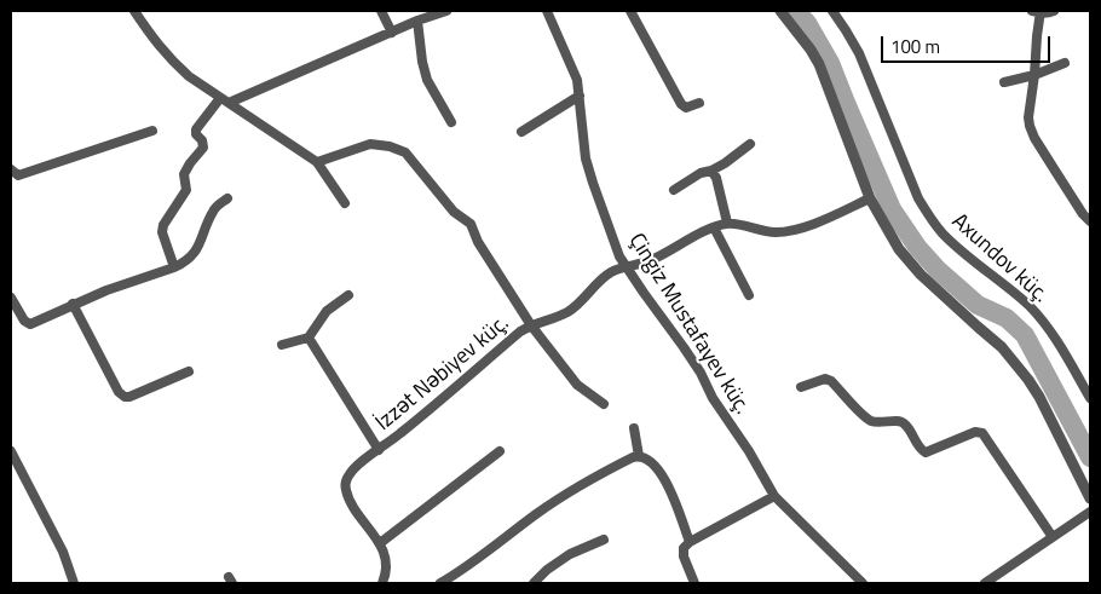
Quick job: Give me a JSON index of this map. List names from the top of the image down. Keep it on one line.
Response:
{"streets":{"street":["Axundov küç.","Çingiz Mustafayev küç.","İzzət Nəbiyev küç."]},"crossings":[["Çingiz Mustafayev küç.","İzzət Nəbiyev küç."]],"scale_bar":"100 m"}
